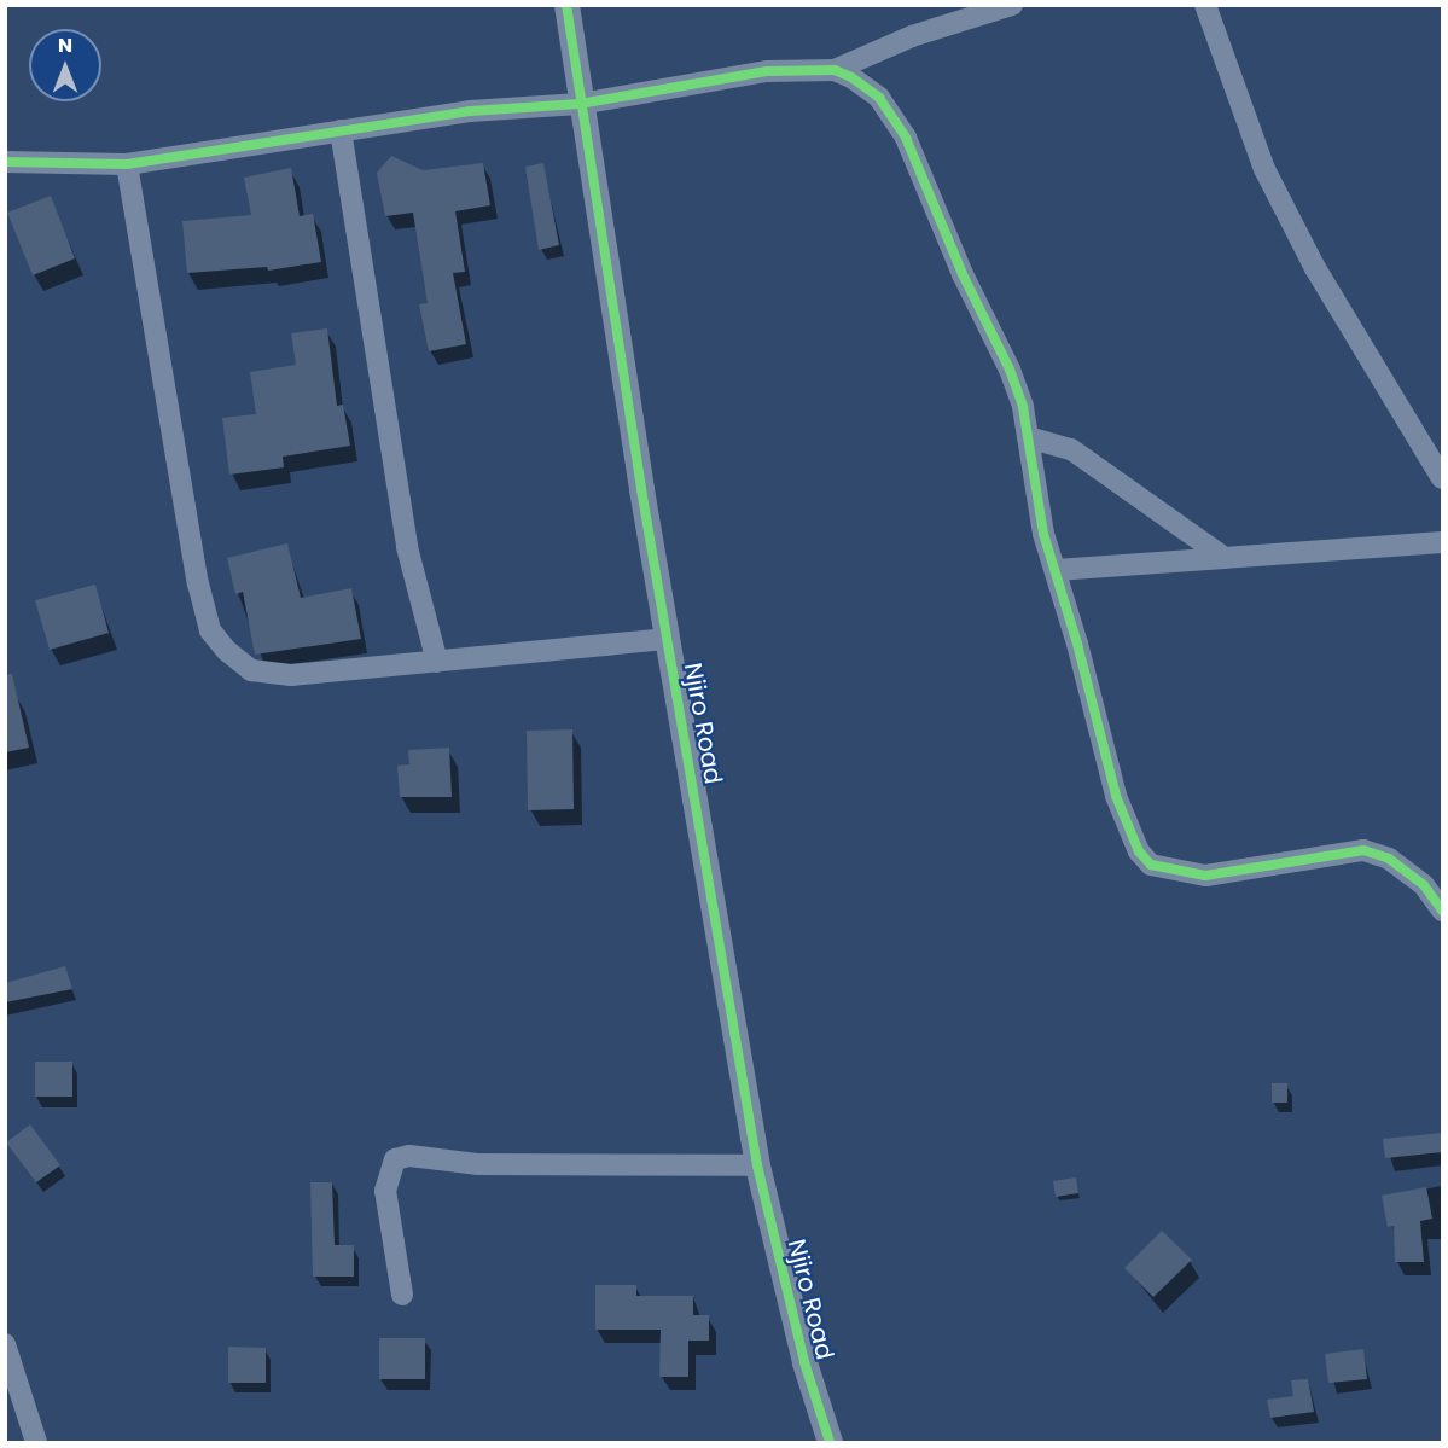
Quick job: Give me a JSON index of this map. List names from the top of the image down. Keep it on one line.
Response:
{"streets":{"street":["Njiro Road"]},"north":"top"}
